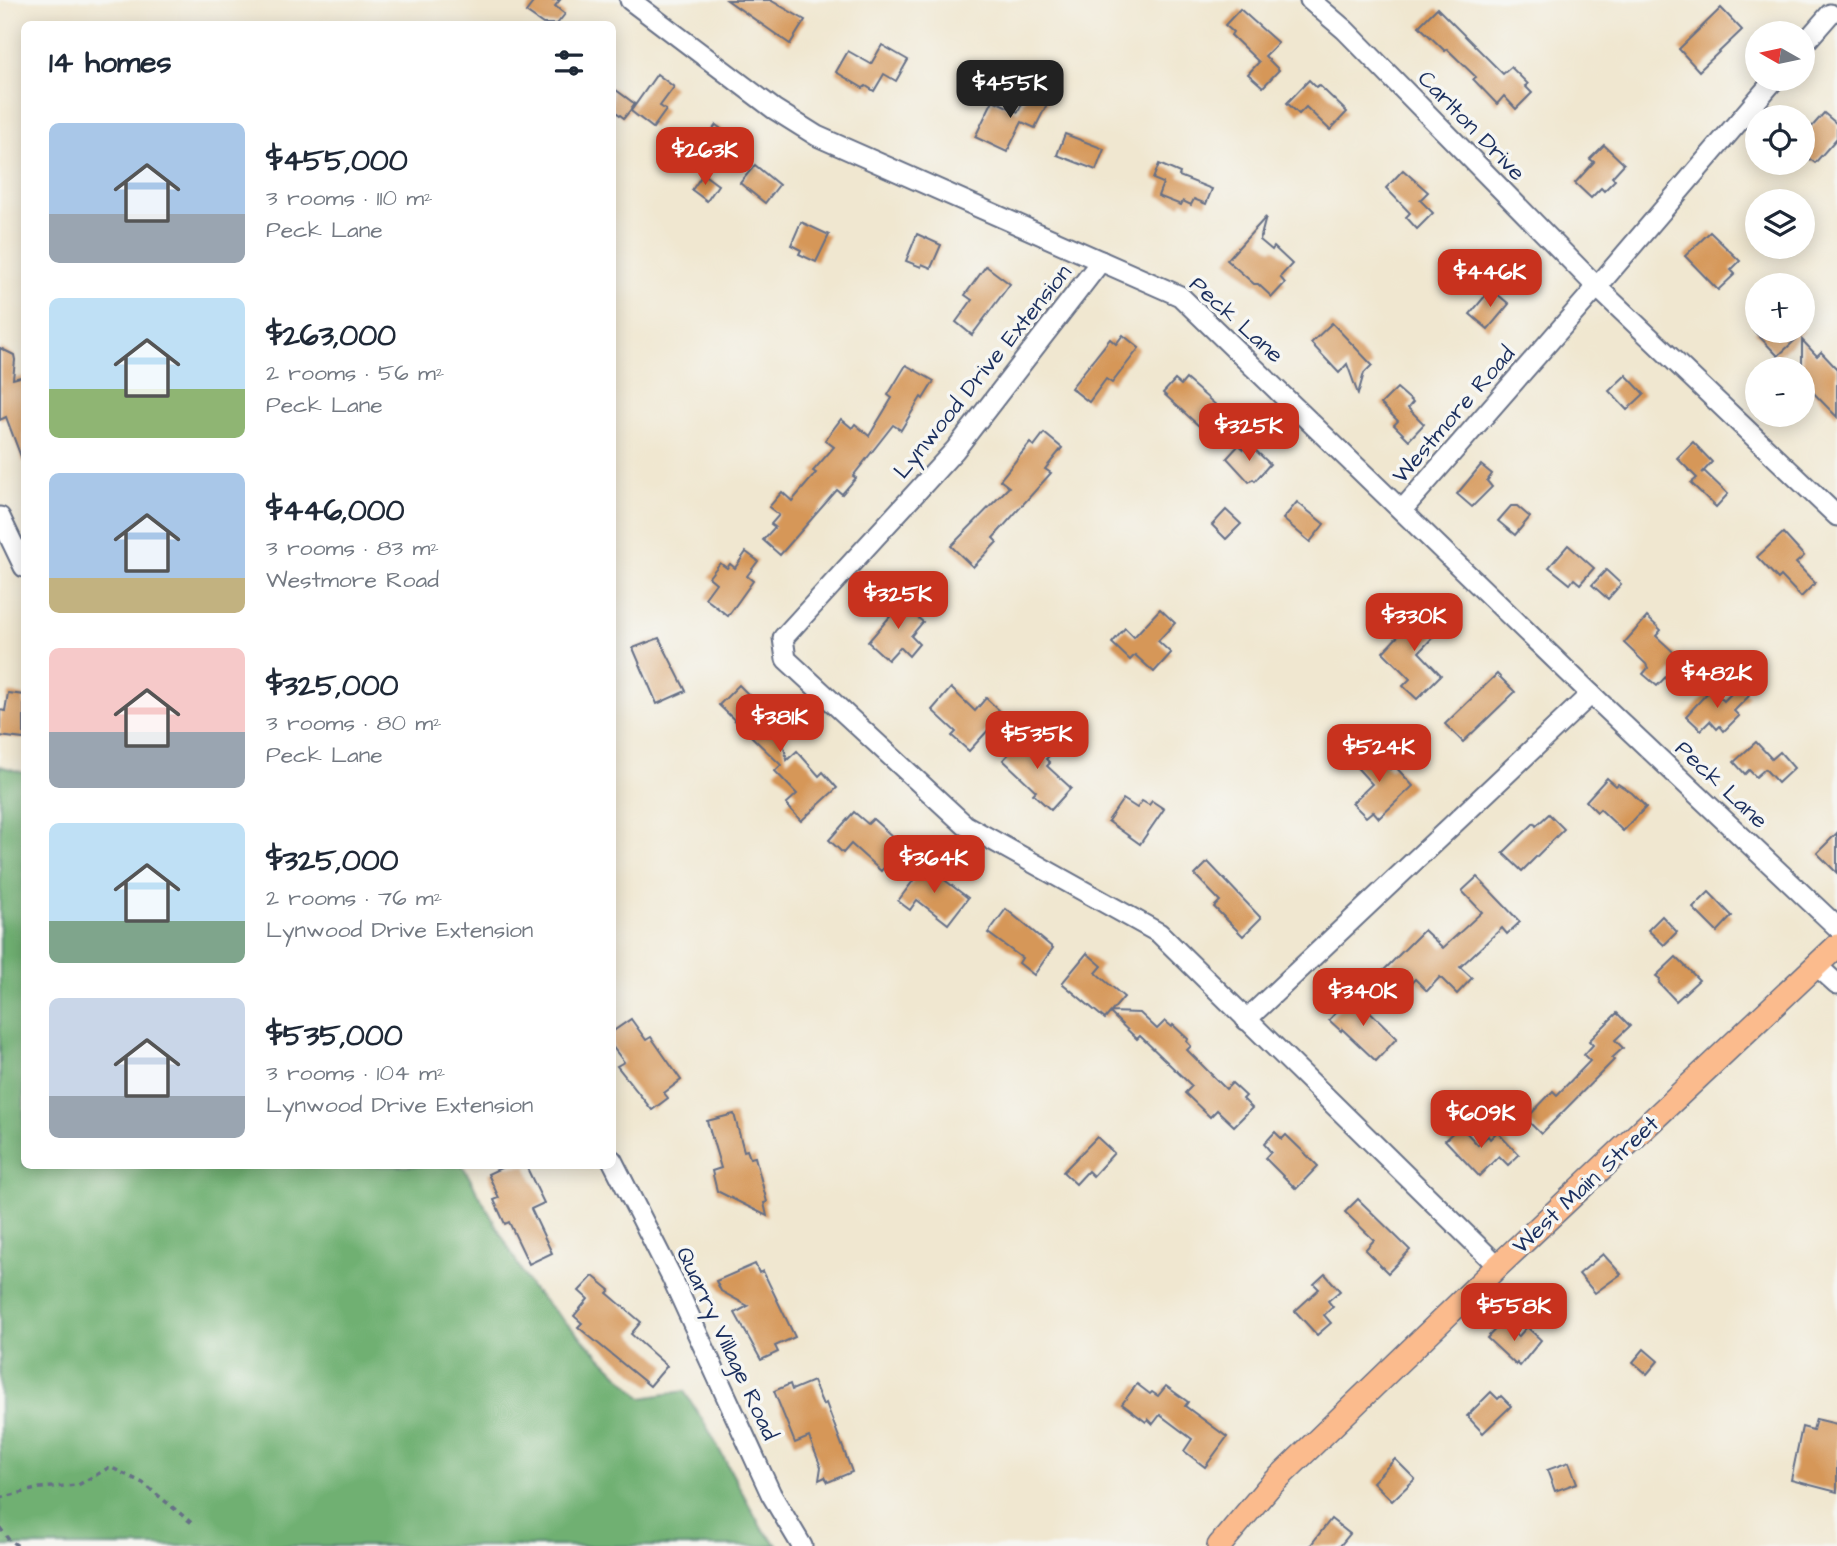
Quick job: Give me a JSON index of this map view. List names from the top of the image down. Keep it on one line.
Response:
{"streets":{"main road":["West Main Street"],"street":["Carlton Drive","Peck Lane","Lynwood Drive Extension","Westmore Road","Quarry Village Road"]},"crossings":[["Carlton Drive","Westmore Road"],["Peck Lane","Lynwood Drive Extension"],["Peck Lane","Westmore Road"],["Lynwood Drive Extension","West Main Street"]],"north":"left","page":{"map_buttons":["+","−"],"heading":"14 homes","price":["$455K","$263K","$446K","$325K","$325K","$330K","$482K","$381K","$535K","$524K","$364K","$340K","$609K","$558K"],"list":[{"name":"$455,000","note":"3 rooms · 110 m² · Peck Lane"},{"name":"$263,000","note":"2 rooms · 56 m² · Peck Lane"},{"name":"$446,000","note":"3 rooms · 83 m² · Westmore Road"},{"name":"$325,000","note":"3 rooms · 80 m² · Peck Lane"},{"name":"$325,000","note":"2 rooms · 76 m² · Lynwood Drive Extension"},{"name":"$535,000","note":"3 rooms · 104 m² · Lynwood Drive Extension"}]}}
